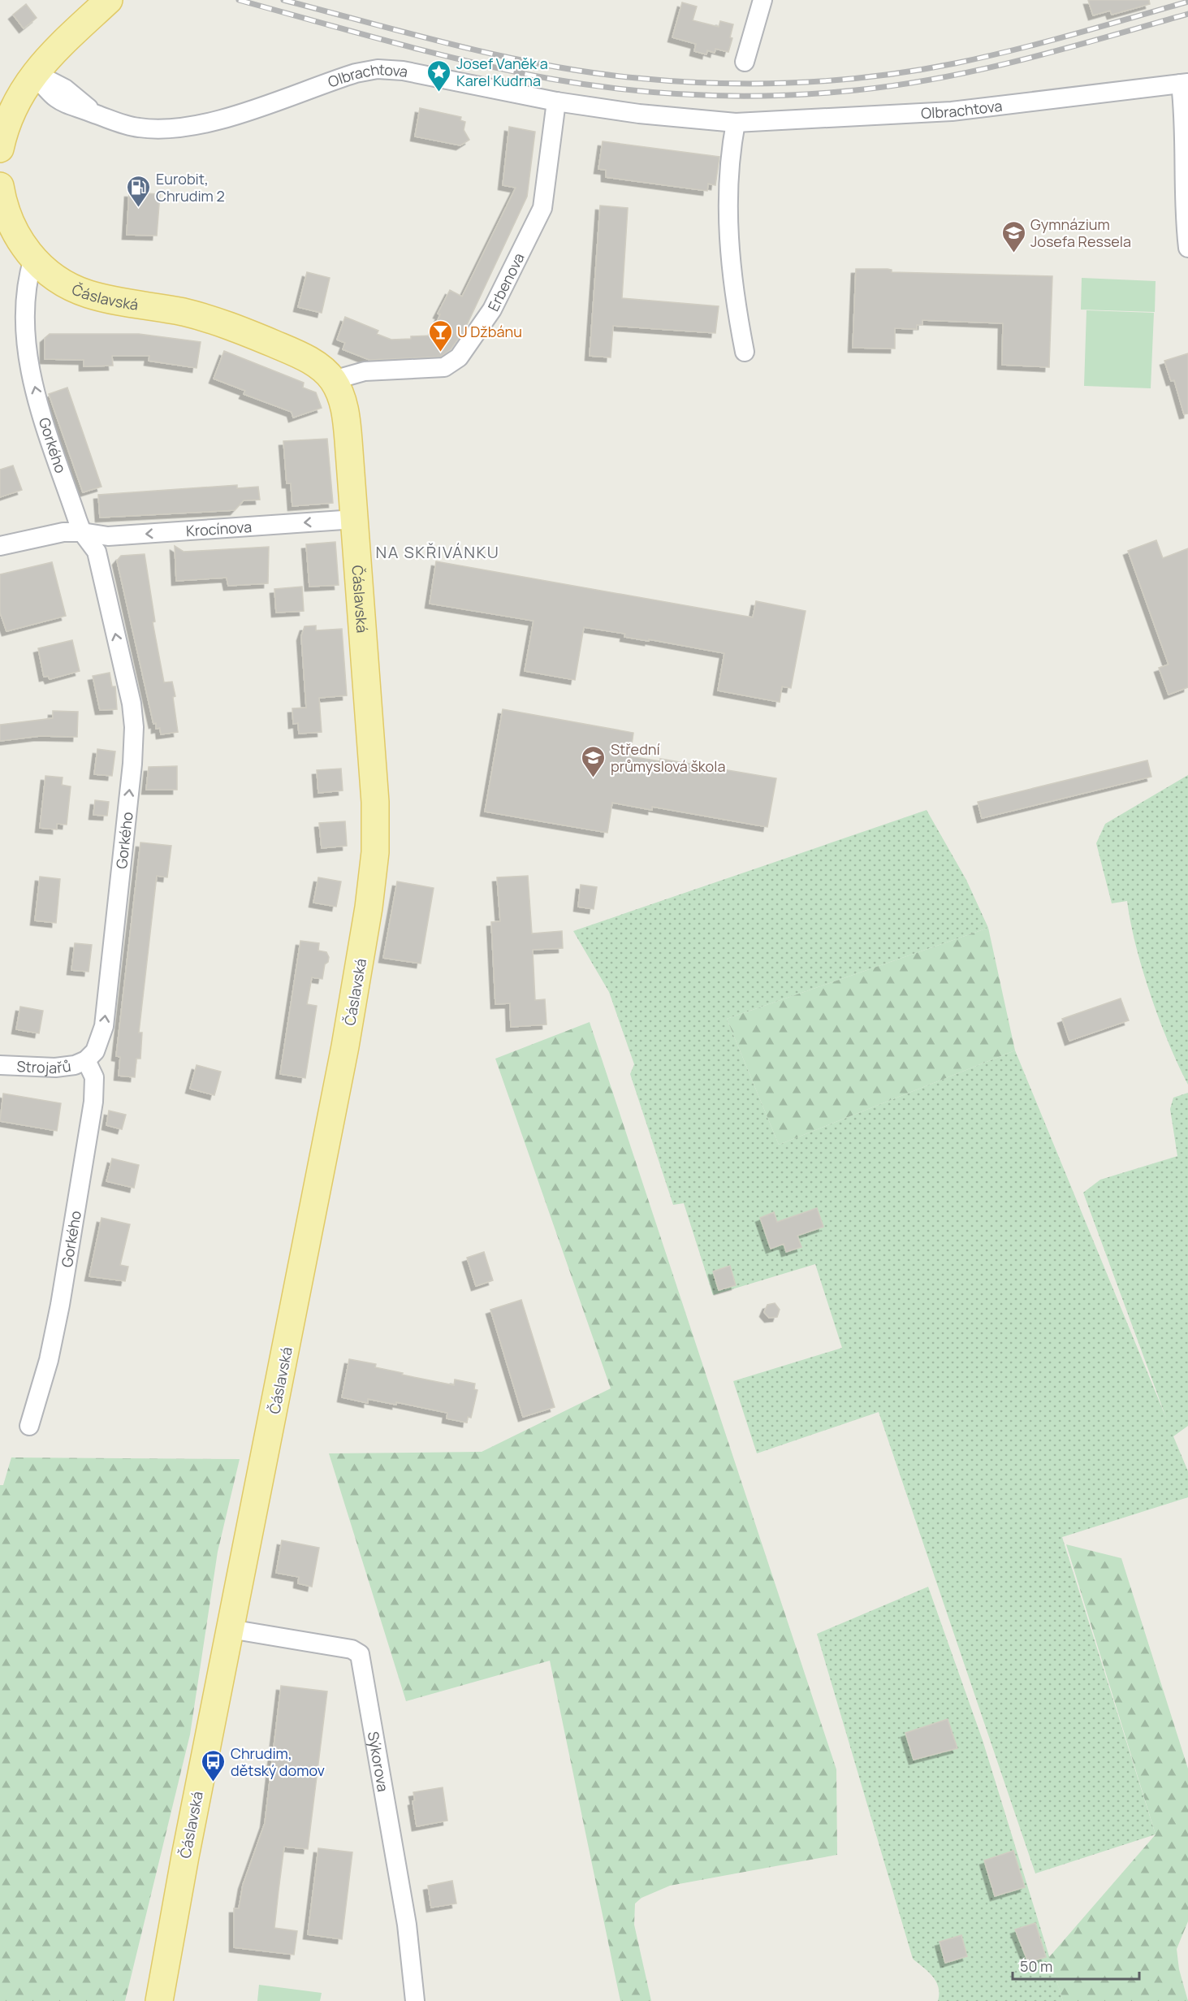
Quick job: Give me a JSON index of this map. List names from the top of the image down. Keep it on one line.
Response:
{"streets":{"main road":["Čáslavská"],"street":["Olbrachtova","Erbenova","Gorkého","Krocínova","Strojařů","Sýkorova"]},"crossings":[["Olbrachtova","Erbenova"],["Erbenova","Čáslavská"],["Čáslavská","Gorkého"],["Čáslavská","Krocínova"],["Čáslavská","Sýkorova"],["Gorkého","Krocínova"],["Gorkého","Strojařů"]],"one_way":["Gorkého","Krocínova"],"districts":["NA SKŘIVÁNKU"],"places":{"place":["Josef Vaněk a Karel Kudrna"],"fuel station":["Eurobit, Chrudim 2"],"school or university":["Gymnázium Josefa Ressela","Střední průmyslová škola"],"bar":["U Džbánu"],"bus stop":["Chrudim, dětský domov"]},"scale_bar":"50 m"}
